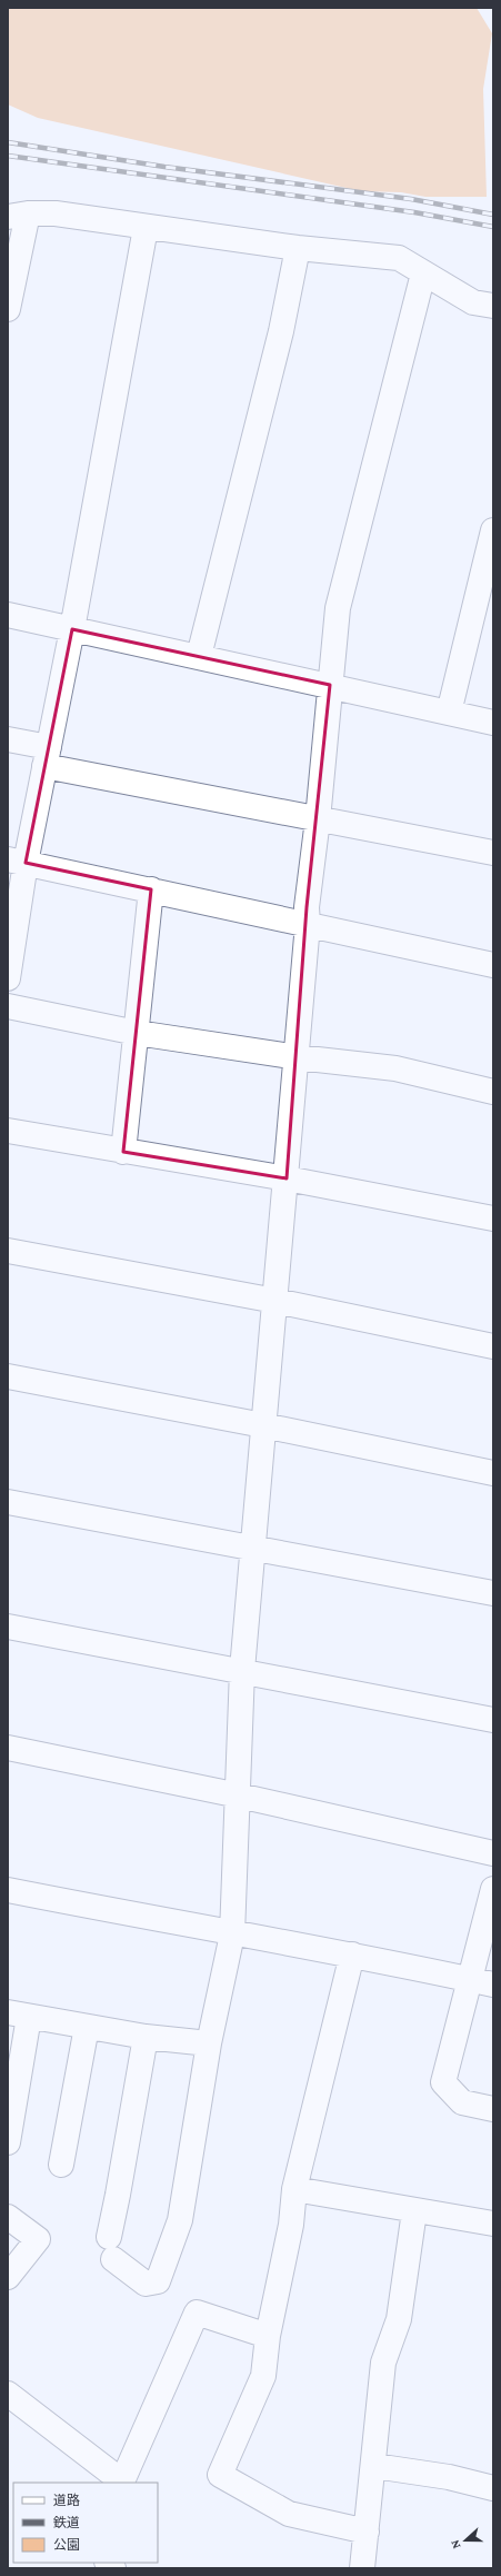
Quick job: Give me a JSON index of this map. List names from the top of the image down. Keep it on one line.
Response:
{"legend":["道路","鉄道","公園"],"north":"left"}
